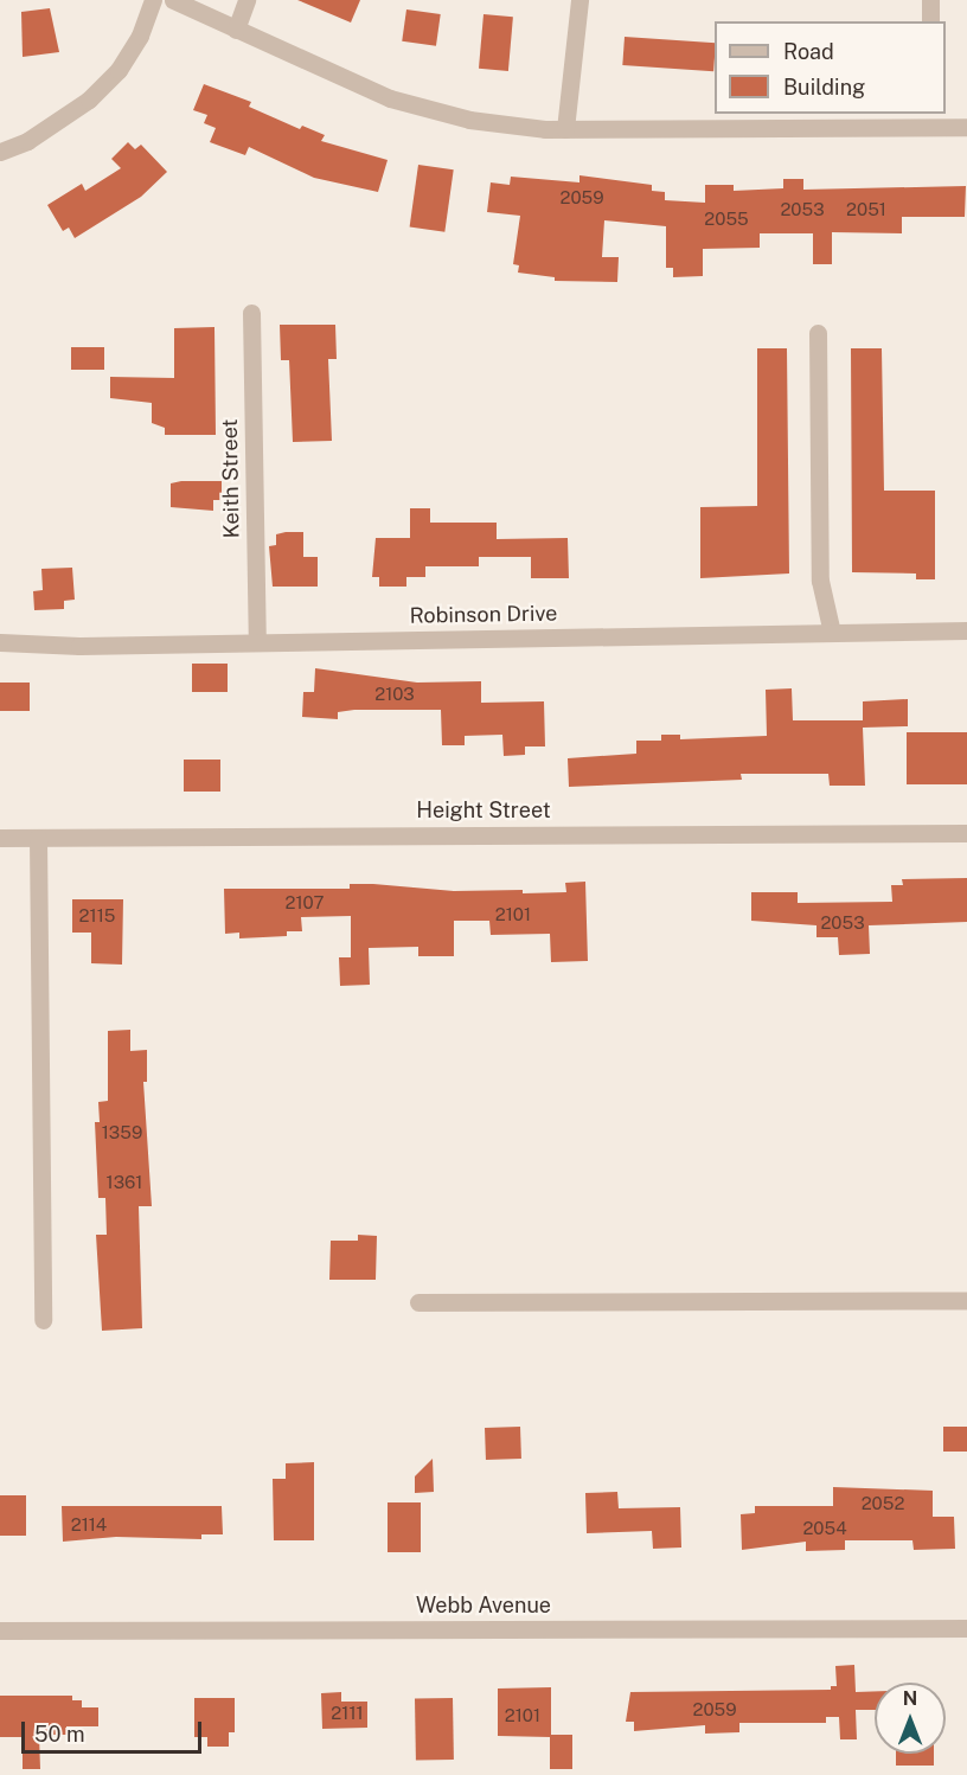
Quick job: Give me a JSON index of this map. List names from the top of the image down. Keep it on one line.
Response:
{"streets":{"street":["Keith Street","Robinson Drive","Height Street","Webb Avenue"]},"crossings":[["Keith Street","Robinson Drive"]],"house_numbers":["2059","2053","2051","2055","2103","2107","2101","2115","2053","1359","1361","2052","2114","2054","2059","2111","2101"],"legend":["Road","Building"],"scale_bar":"50 m","north":"top"}
